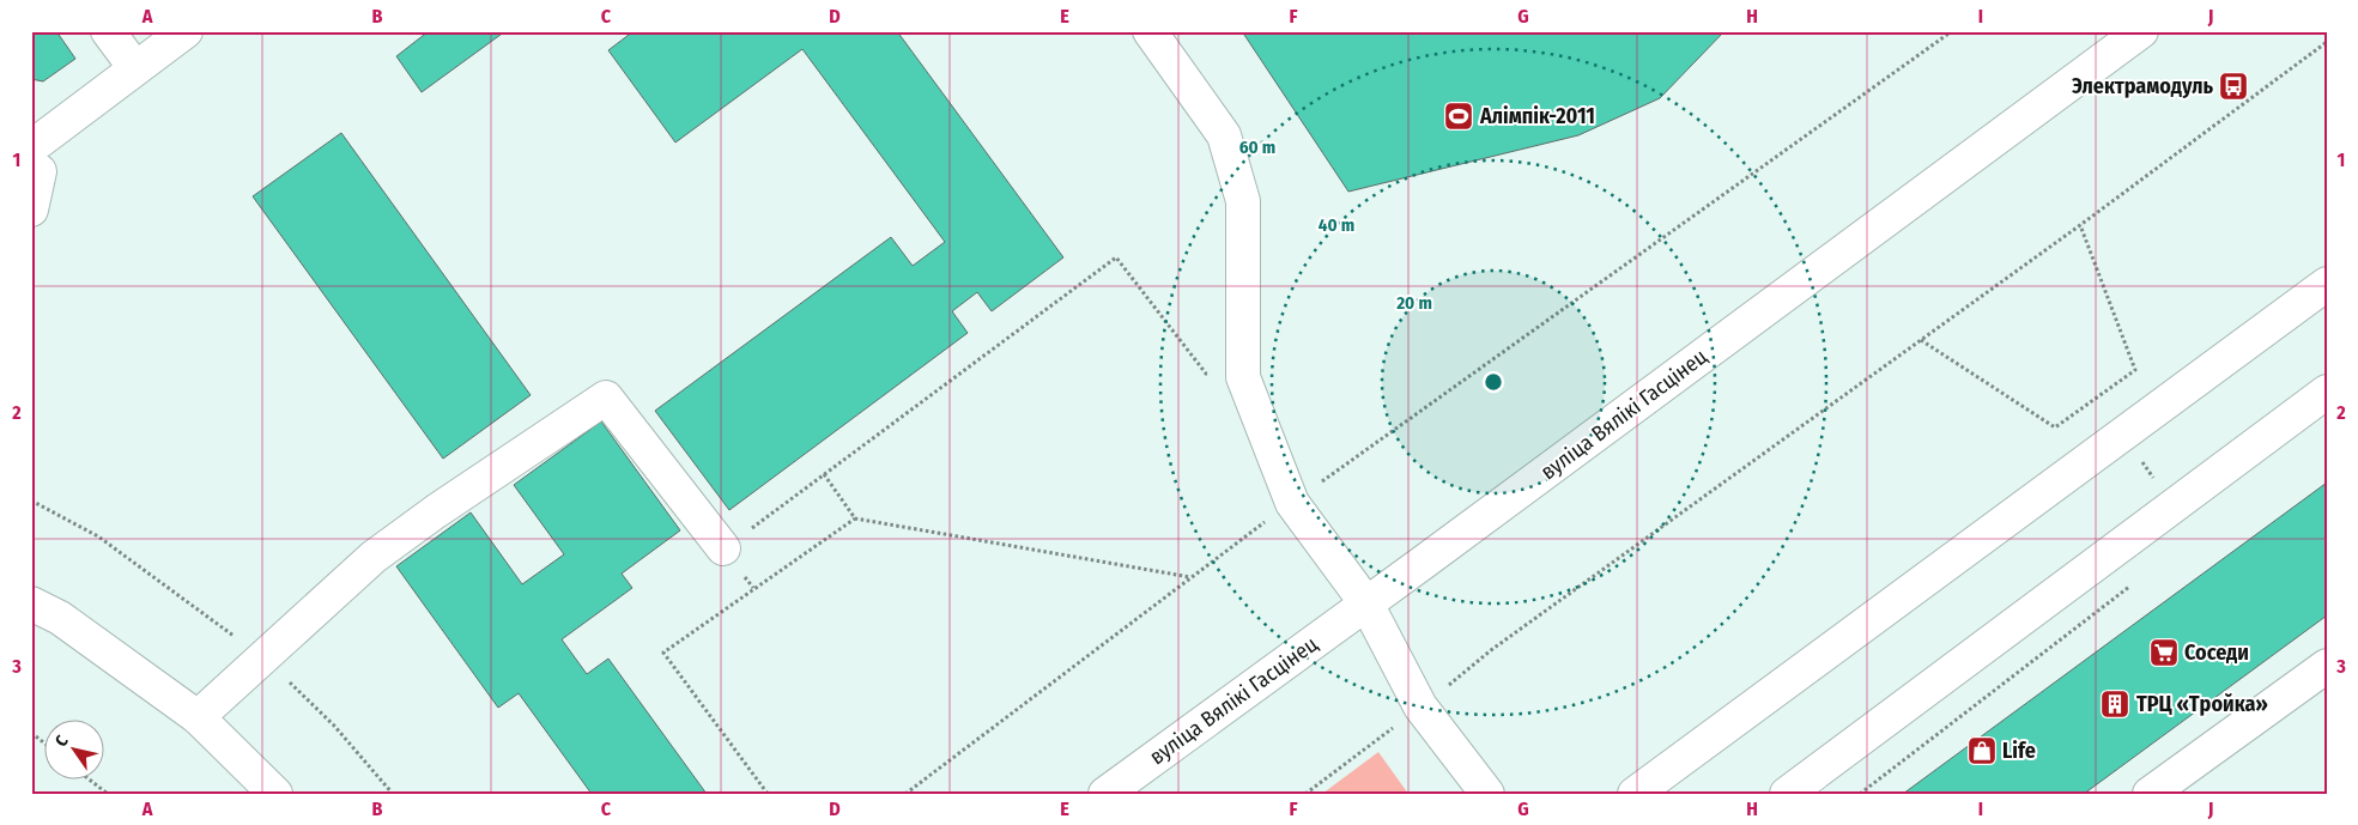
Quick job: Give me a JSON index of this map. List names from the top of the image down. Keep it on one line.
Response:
{"streets":{"main road":["вуліца Вялікі Гасцінец"]},"places":{"bus stop":["Электрамодуль"],"sports":["Алімпік-2011"],"supermarket":["Соседи"],"building":["ТРЦ «Тройка»"],"shop":["Life"]},"north":"top left","grid":{"columns":["A","B","C","D","E","F","G","H","I","J"],"rows":["1","2","3"]},"rings":["60 m","40 m","20 m"]}
